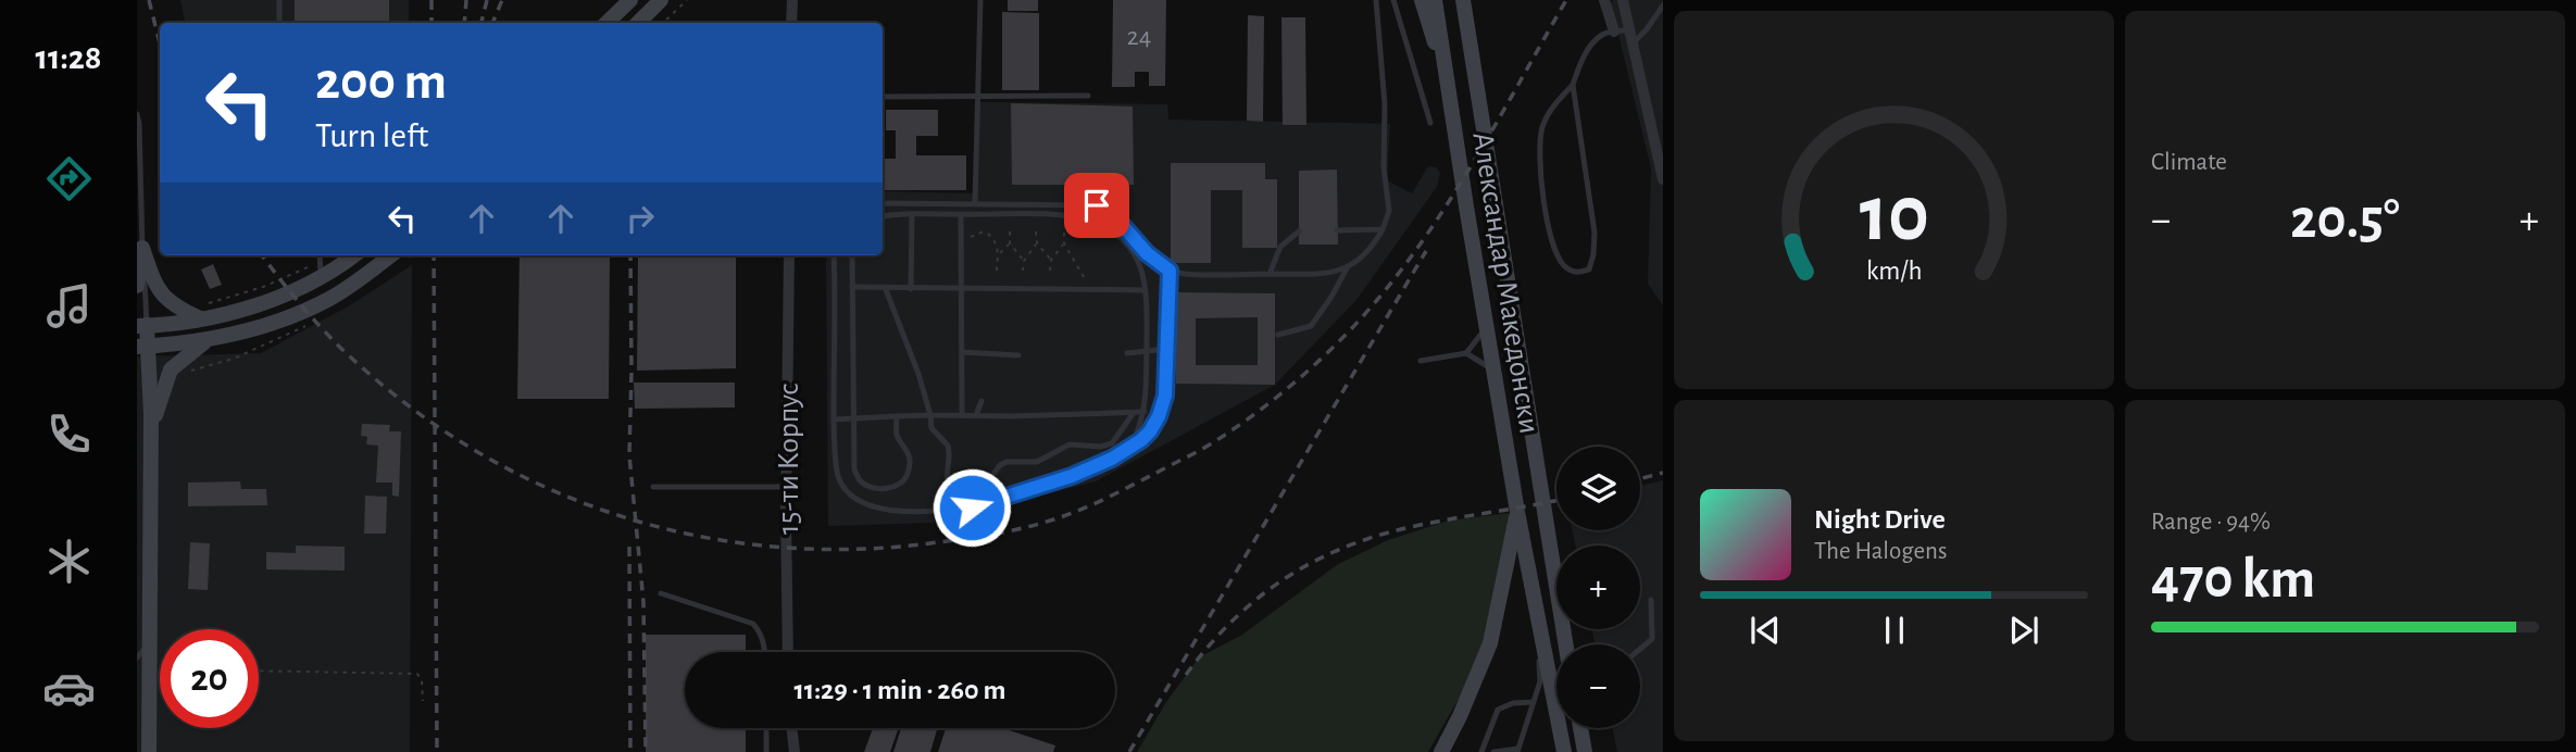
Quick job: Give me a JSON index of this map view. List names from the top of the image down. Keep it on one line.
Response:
{"streets":{"street":["Александар Македонски","15-ти Корпус"]},"house_numbers":["24"],"page":{"tabs":"11:28","tile":["Climate",["Range · 94%","470 km"]],"turn":["200 m","Turn left"],"heat":["−","20.5°","+"],"map_buttons":["+","−"],"song":["Night Drive","The Halogens"],"limit":"20","trip":"11:29 · 1 min · 260 m","gauge":["10","km/h"]}}
